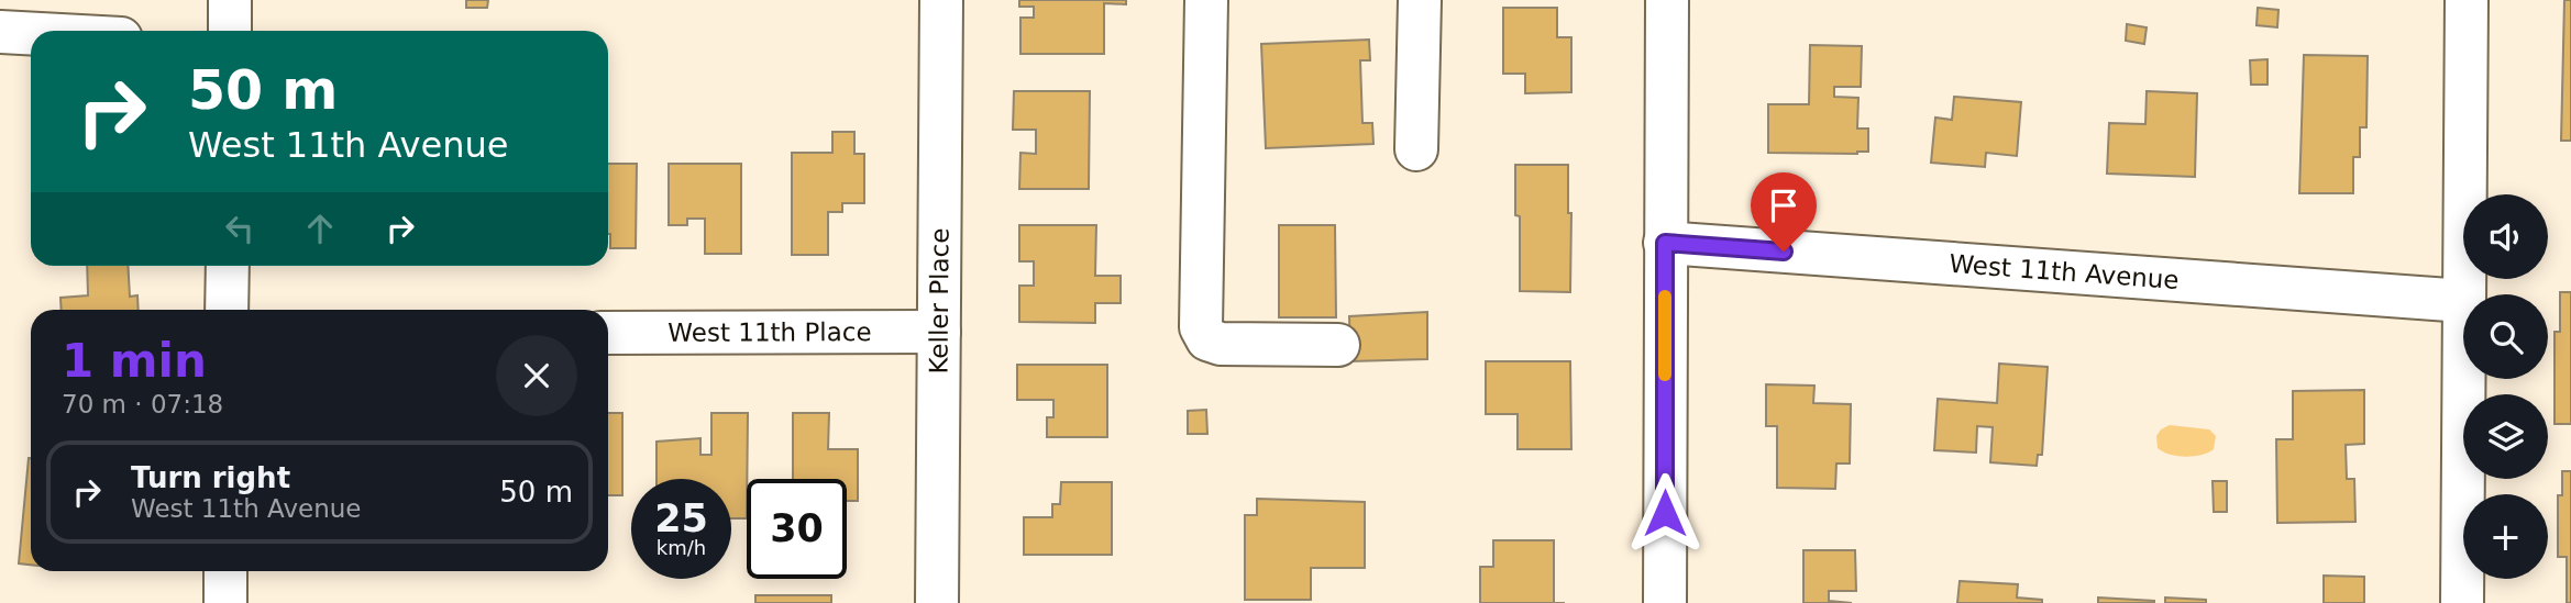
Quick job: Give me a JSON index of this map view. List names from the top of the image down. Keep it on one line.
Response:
{"streets":{"street":["West 11th Avenue","Keller Place","West 11th Place"]},"crossings":[["Keller Place","West 11th Place"]],"page":{"turn":["50 m","West 11th Avenue"],"map_buttons":"+","heading":["1 min","70 m · 07:18"],"list":[{"name":"Turn right","note":"West 11th Avenue","value":"50 m"}],"speed":"25 km/h","limit":"30"}}
